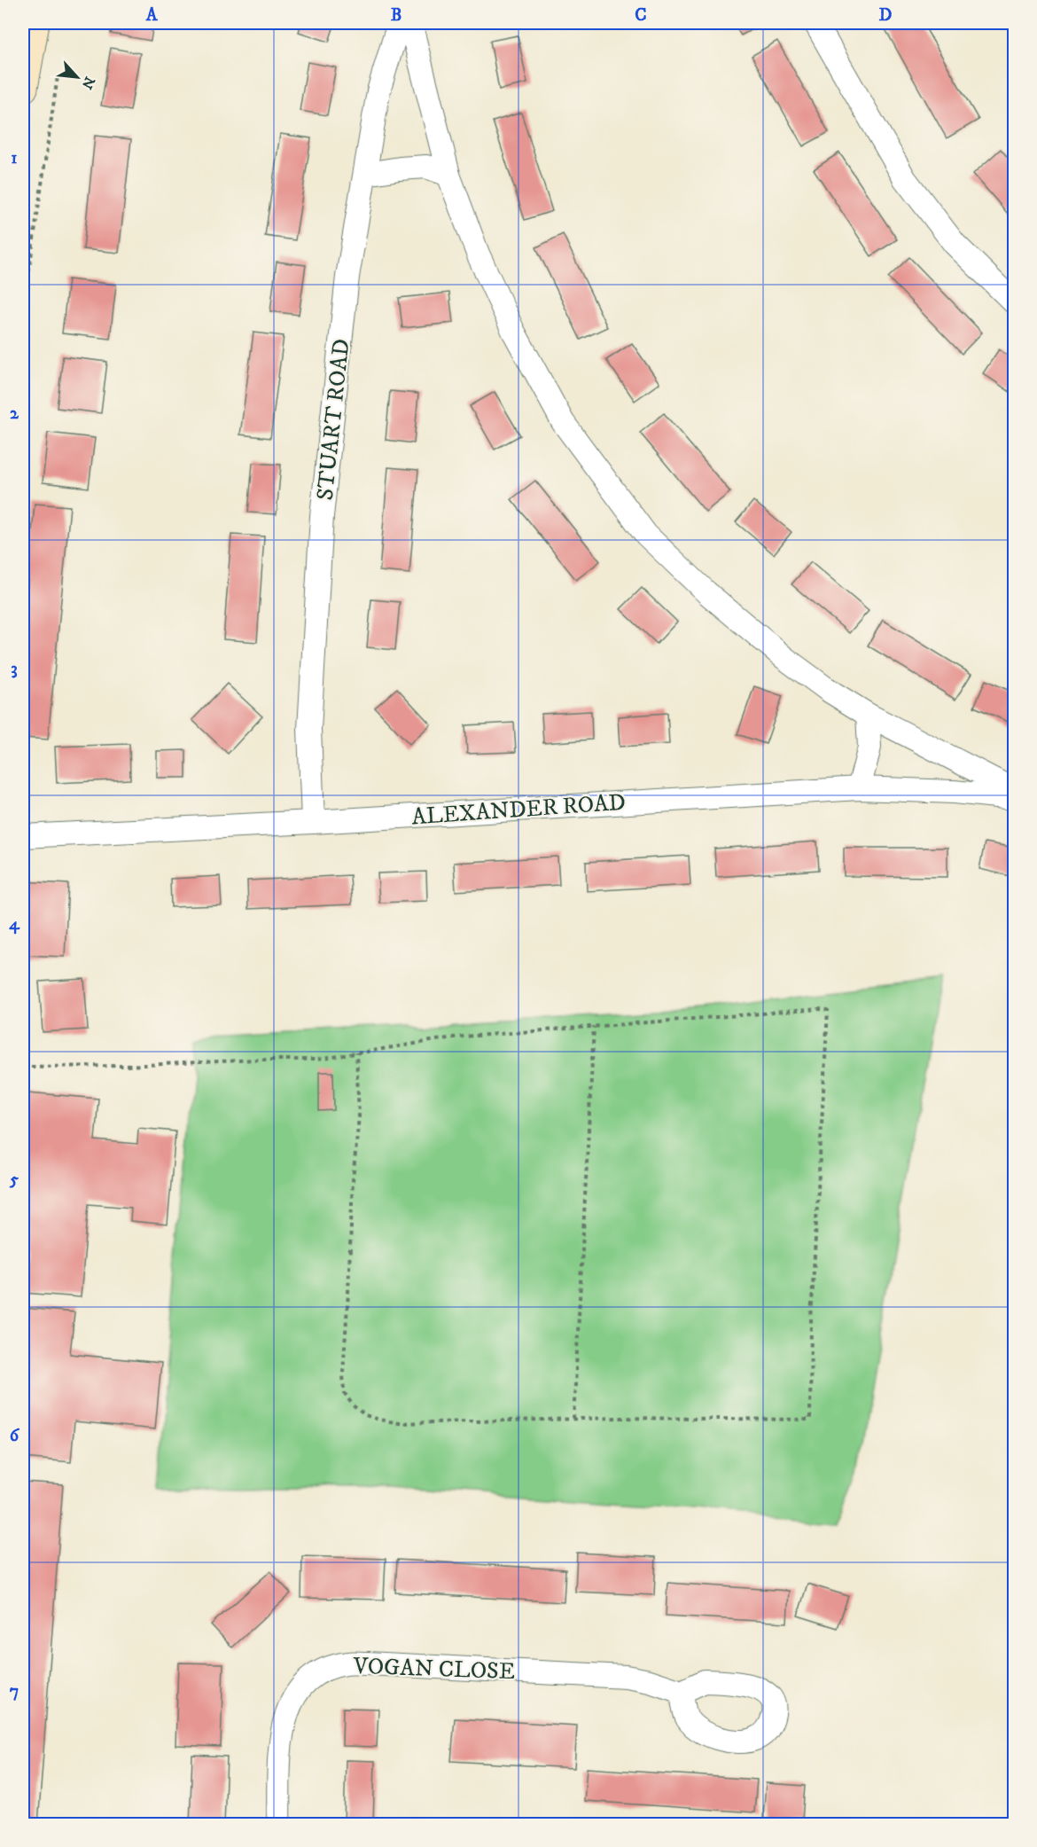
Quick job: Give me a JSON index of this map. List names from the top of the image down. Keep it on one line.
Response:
{"streets":{"street":["STUART ROAD","ALEXANDER ROAD","VOGAN CLOSE"]},"crossings":[["STUART ROAD","ALEXANDER ROAD"]],"north":"bottom right","grid":{"columns":["A","B","C","D"],"rows":["1","2","3","4","5","6","7"]}}
